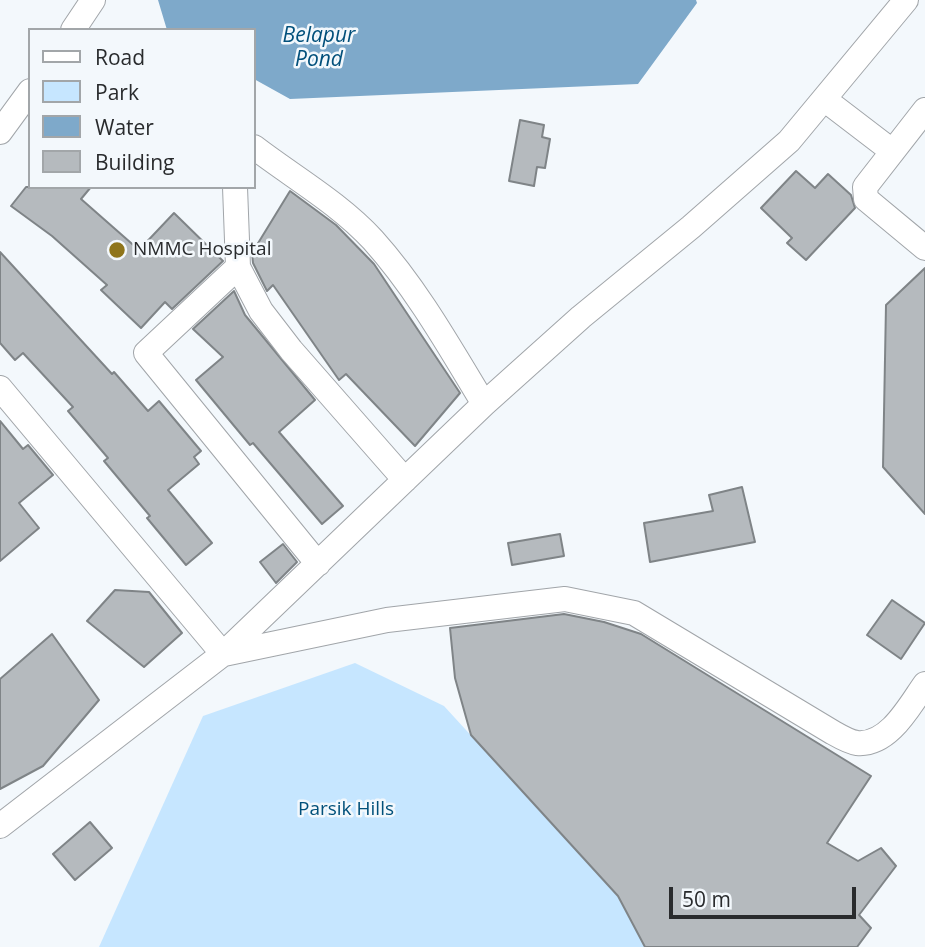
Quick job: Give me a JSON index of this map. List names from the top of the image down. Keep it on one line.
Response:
{"water":["Belapur Pond"],"parks":["Parsik Hills"],"places":["NMMC Hospital"],"legend":["Road","Park","Water","Building"],"scale_bar":"50 m"}
